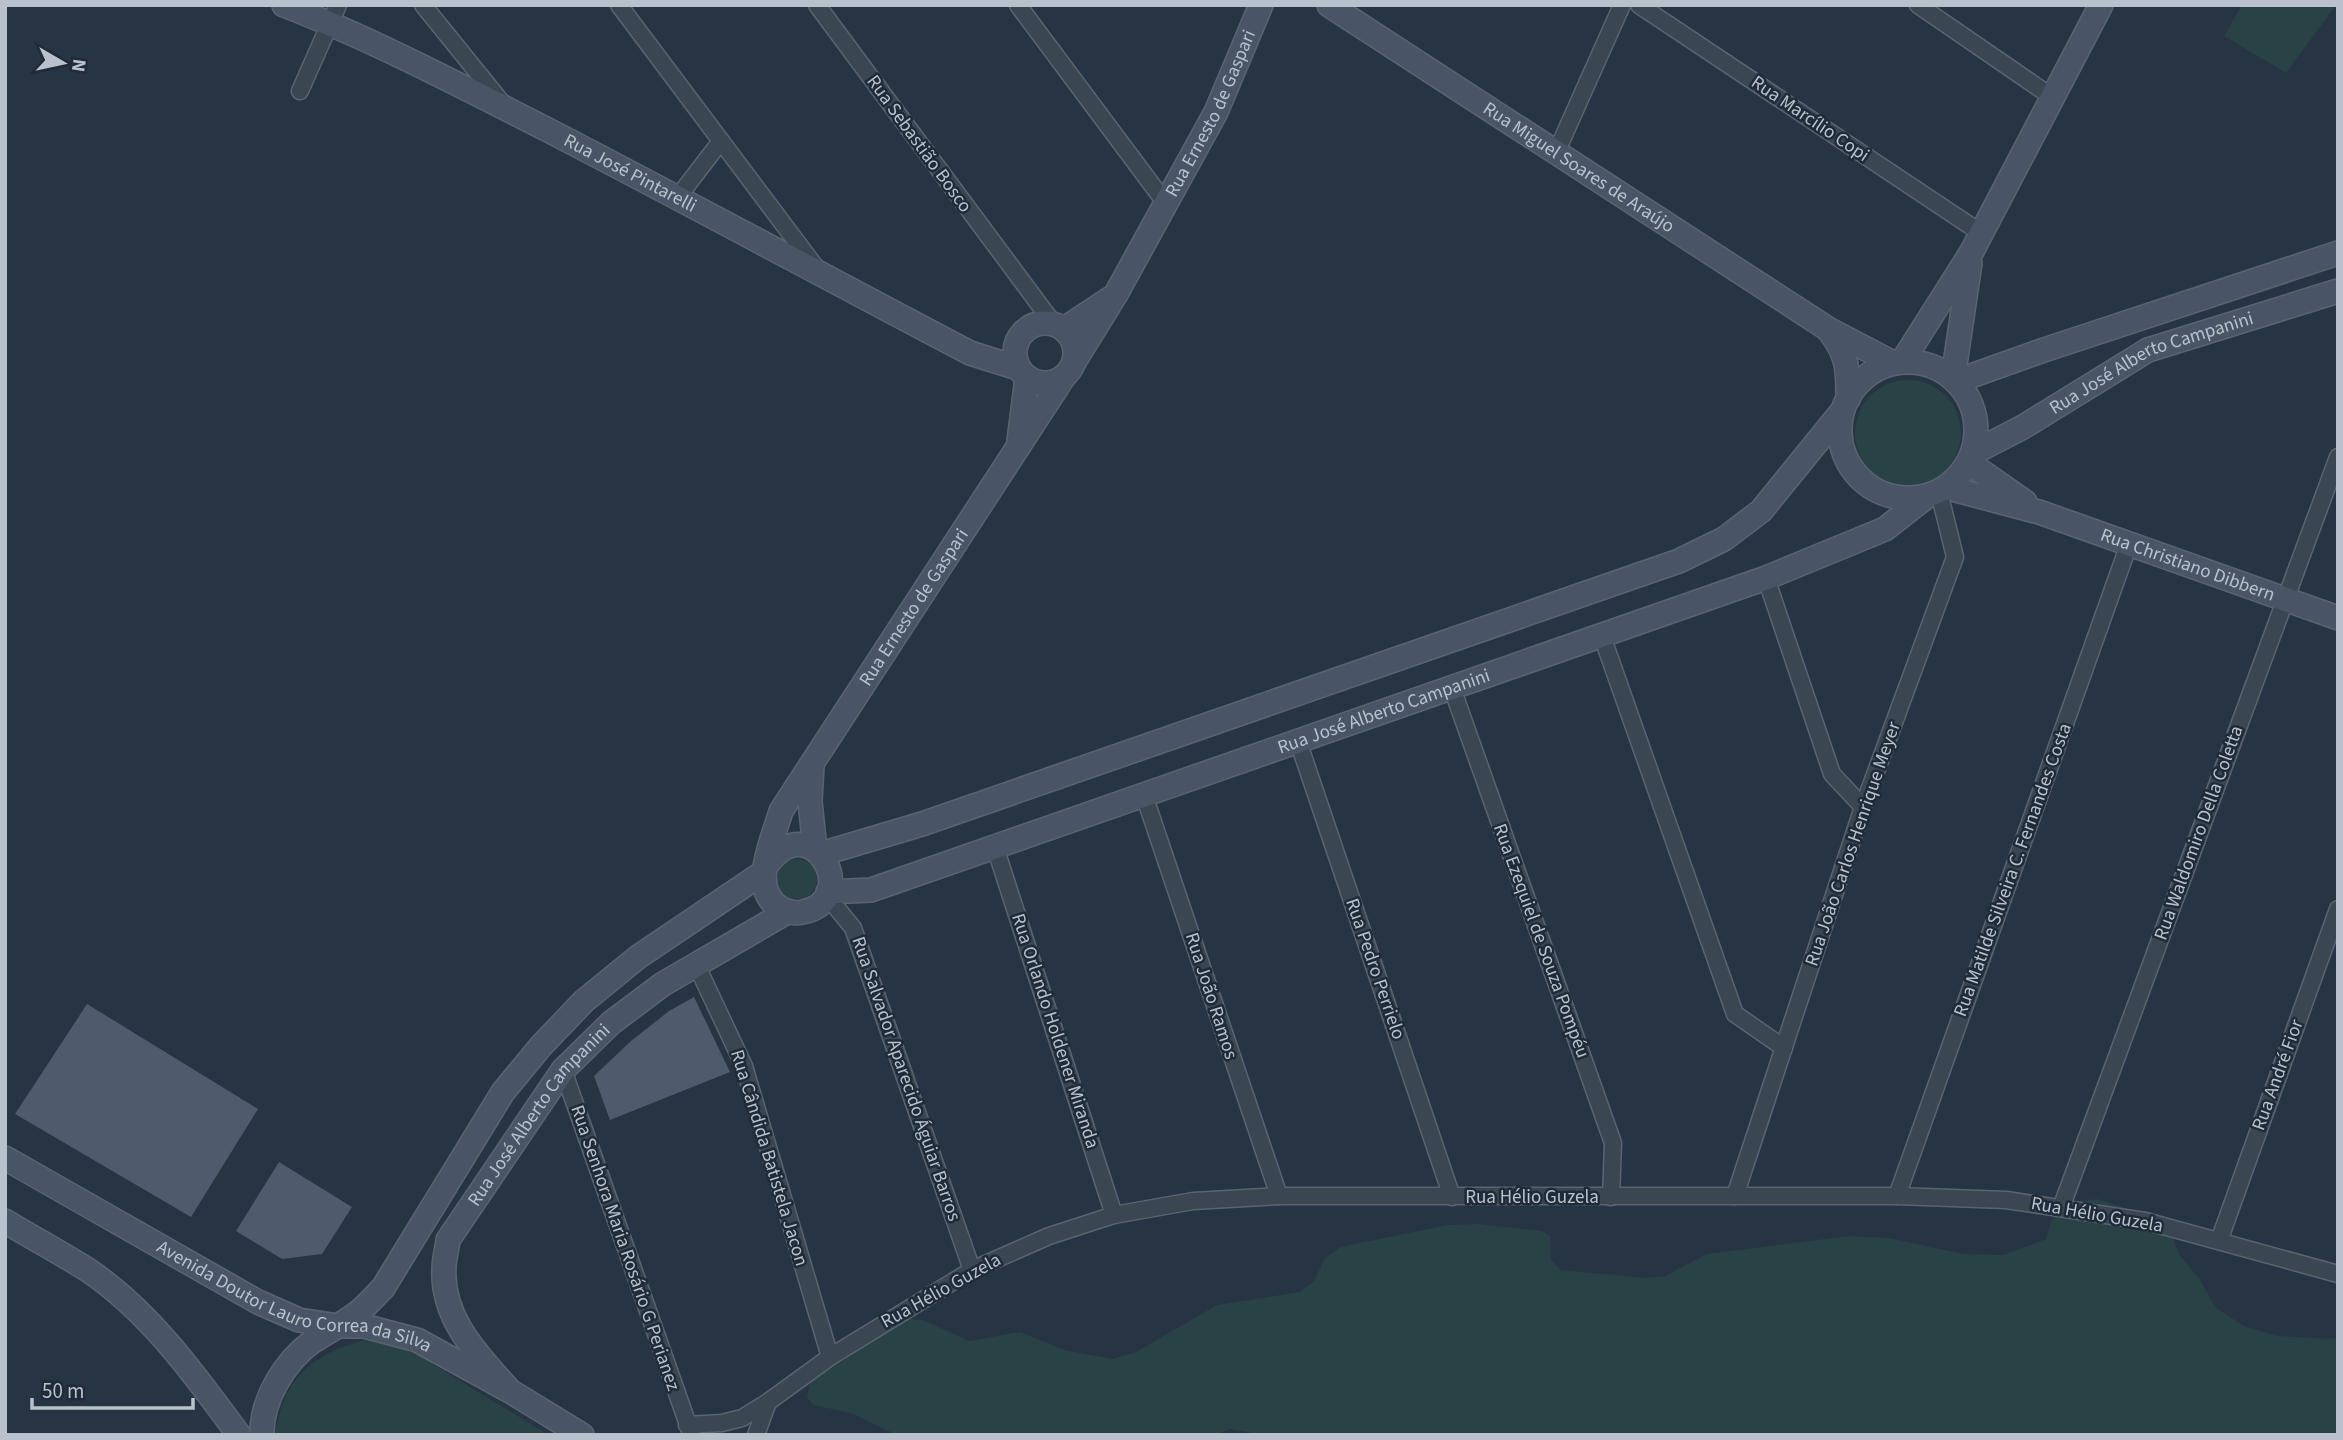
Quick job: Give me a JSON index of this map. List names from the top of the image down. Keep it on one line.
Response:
{"streets":{"street":["Rua Ernesto de Gaspari","Rua Marcílio Copi","Rua Sebastião Bosco","Rua Miguel Soares de Araújo","Rua José Pintarelli","Rua José Alberto Campanini","Rua Christiano Dibbern","Rua Waldomiro Della Coletta","Rua João Carlos Henrique Meyer","Rua Matilde Silveira C. Fernandes Costa","Rua Ezequiel de Souza Pompéu","Rua Pedro Perrielo","Rua João Ramos","Rua Orlando Holdener Miranda","Rua André Fior","Rua Salvador Aparecido Águiar Barros","Rua Cândida Batistela Jacon","Rua Hélio Guzela","Rua Senhora Maria Rosário G Perianez","Avenida Doutor Lauro Correa da Silva"]},"crossings":[["Rua Ernesto de Gaspari","Rua Sebastião Bosco"],["Rua Ernesto de Gaspari","Rua José Pintarelli"],["Rua Ernesto de Gaspari","Rua José Alberto Campanini"],["Rua Ernesto de Gaspari","Rua Salvador Aparecido Águiar Barros"],["Rua Sebastião Bosco","Rua José Pintarelli"],["Rua Miguel Soares de Araújo","Rua José Alberto Campanini"],["Rua Miguel Soares de Araújo","Rua Christiano Dibbern"],["Rua Miguel Soares de Araújo","Rua João Carlos Henrique Meyer"],["Rua José Alberto Campanini","Rua Christiano Dibbern"],["Rua José Alberto Campanini","Rua João Carlos Henrique Meyer"],["Rua José Alberto Campanini","Rua Ezequiel de Souza Pompéu"],["Rua José Alberto Campanini","Rua Pedro Perrielo"],["Rua José Alberto Campanini","Rua João Ramos"],["Rua José Alberto Campanini","Rua Orlando Holdener Miranda"],["Rua José Alberto Campanini","Rua Salvador Aparecido Águiar Barros"],["Rua José Alberto Campanini","Rua Cândida Batistela Jacon"],["Rua José Alberto Campanini","Rua Senhora Maria Rosário G Perianez"],["Rua José Alberto Campanini","Avenida Doutor Lauro Correa da Silva"],["Rua Christiano Dibbern","Rua Waldomiro Della Coletta"],["Rua Christiano Dibbern","Rua João Carlos Henrique Meyer"],["Rua Christiano Dibbern","Rua Matilde Silveira C. Fernandes Costa"],["Rua Waldomiro Della Coletta","Rua Hélio Guzela"],["Rua João Carlos Henrique Meyer","Rua Hélio Guzela"],["Rua Matilde Silveira C. Fernandes Costa","Rua Hélio Guzela"],["Rua Ezequiel de Souza Pompéu","Rua Hélio Guzela"],["Rua Pedro Perrielo","Rua Hélio Guzela"],["Rua João Ramos","Rua Hélio Guzela"],["Rua Orlando Holdener Miranda","Rua Hélio Guzela"],["Rua André Fior","Rua Hélio Guzela"],["Rua Salvador Aparecido Águiar Barros","Rua Hélio Guzela"],["Rua Cândida Batistela Jacon","Rua Hélio Guzela"],["Rua Hélio Guzela","Rua Senhora Maria Rosário G Perianez"]],"scale_bar":"50 m","north":"right"}
